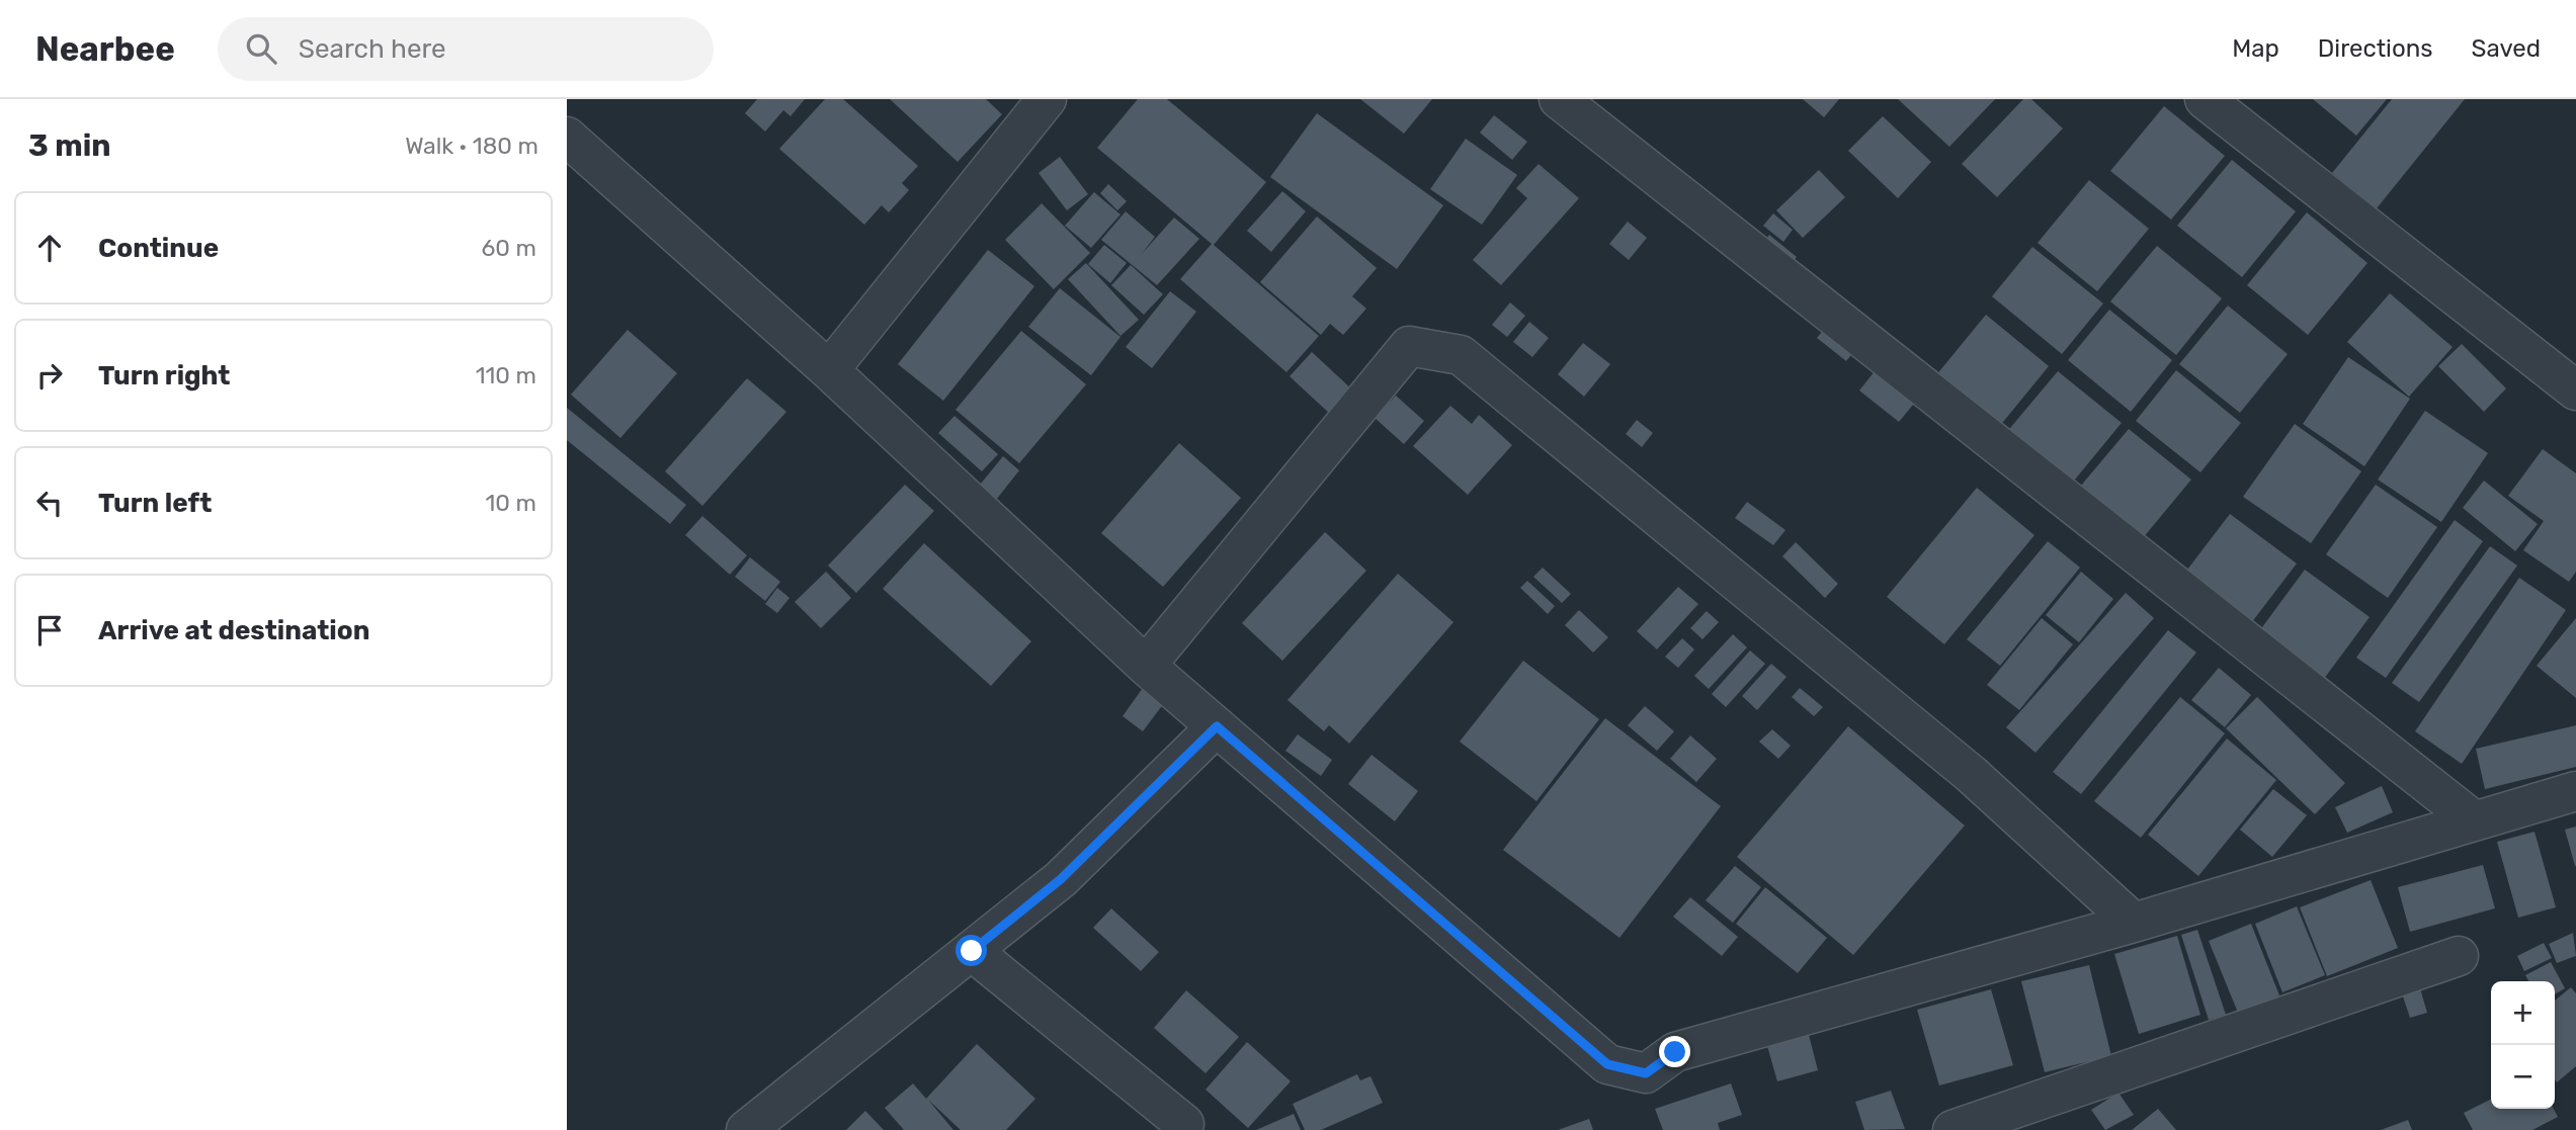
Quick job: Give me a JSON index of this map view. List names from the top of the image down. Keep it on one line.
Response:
{"page":{"header":"Nearbee","search":"Search here","nav":["Map","Directions","Saved"],"heading":["3 min","Walk · 180 m"],"list":[["Continue","60 m"],["Turn right","110 m"],["Turn left","10 m"],"Arrive at destination"],"map_buttons":["+","−"]}}
